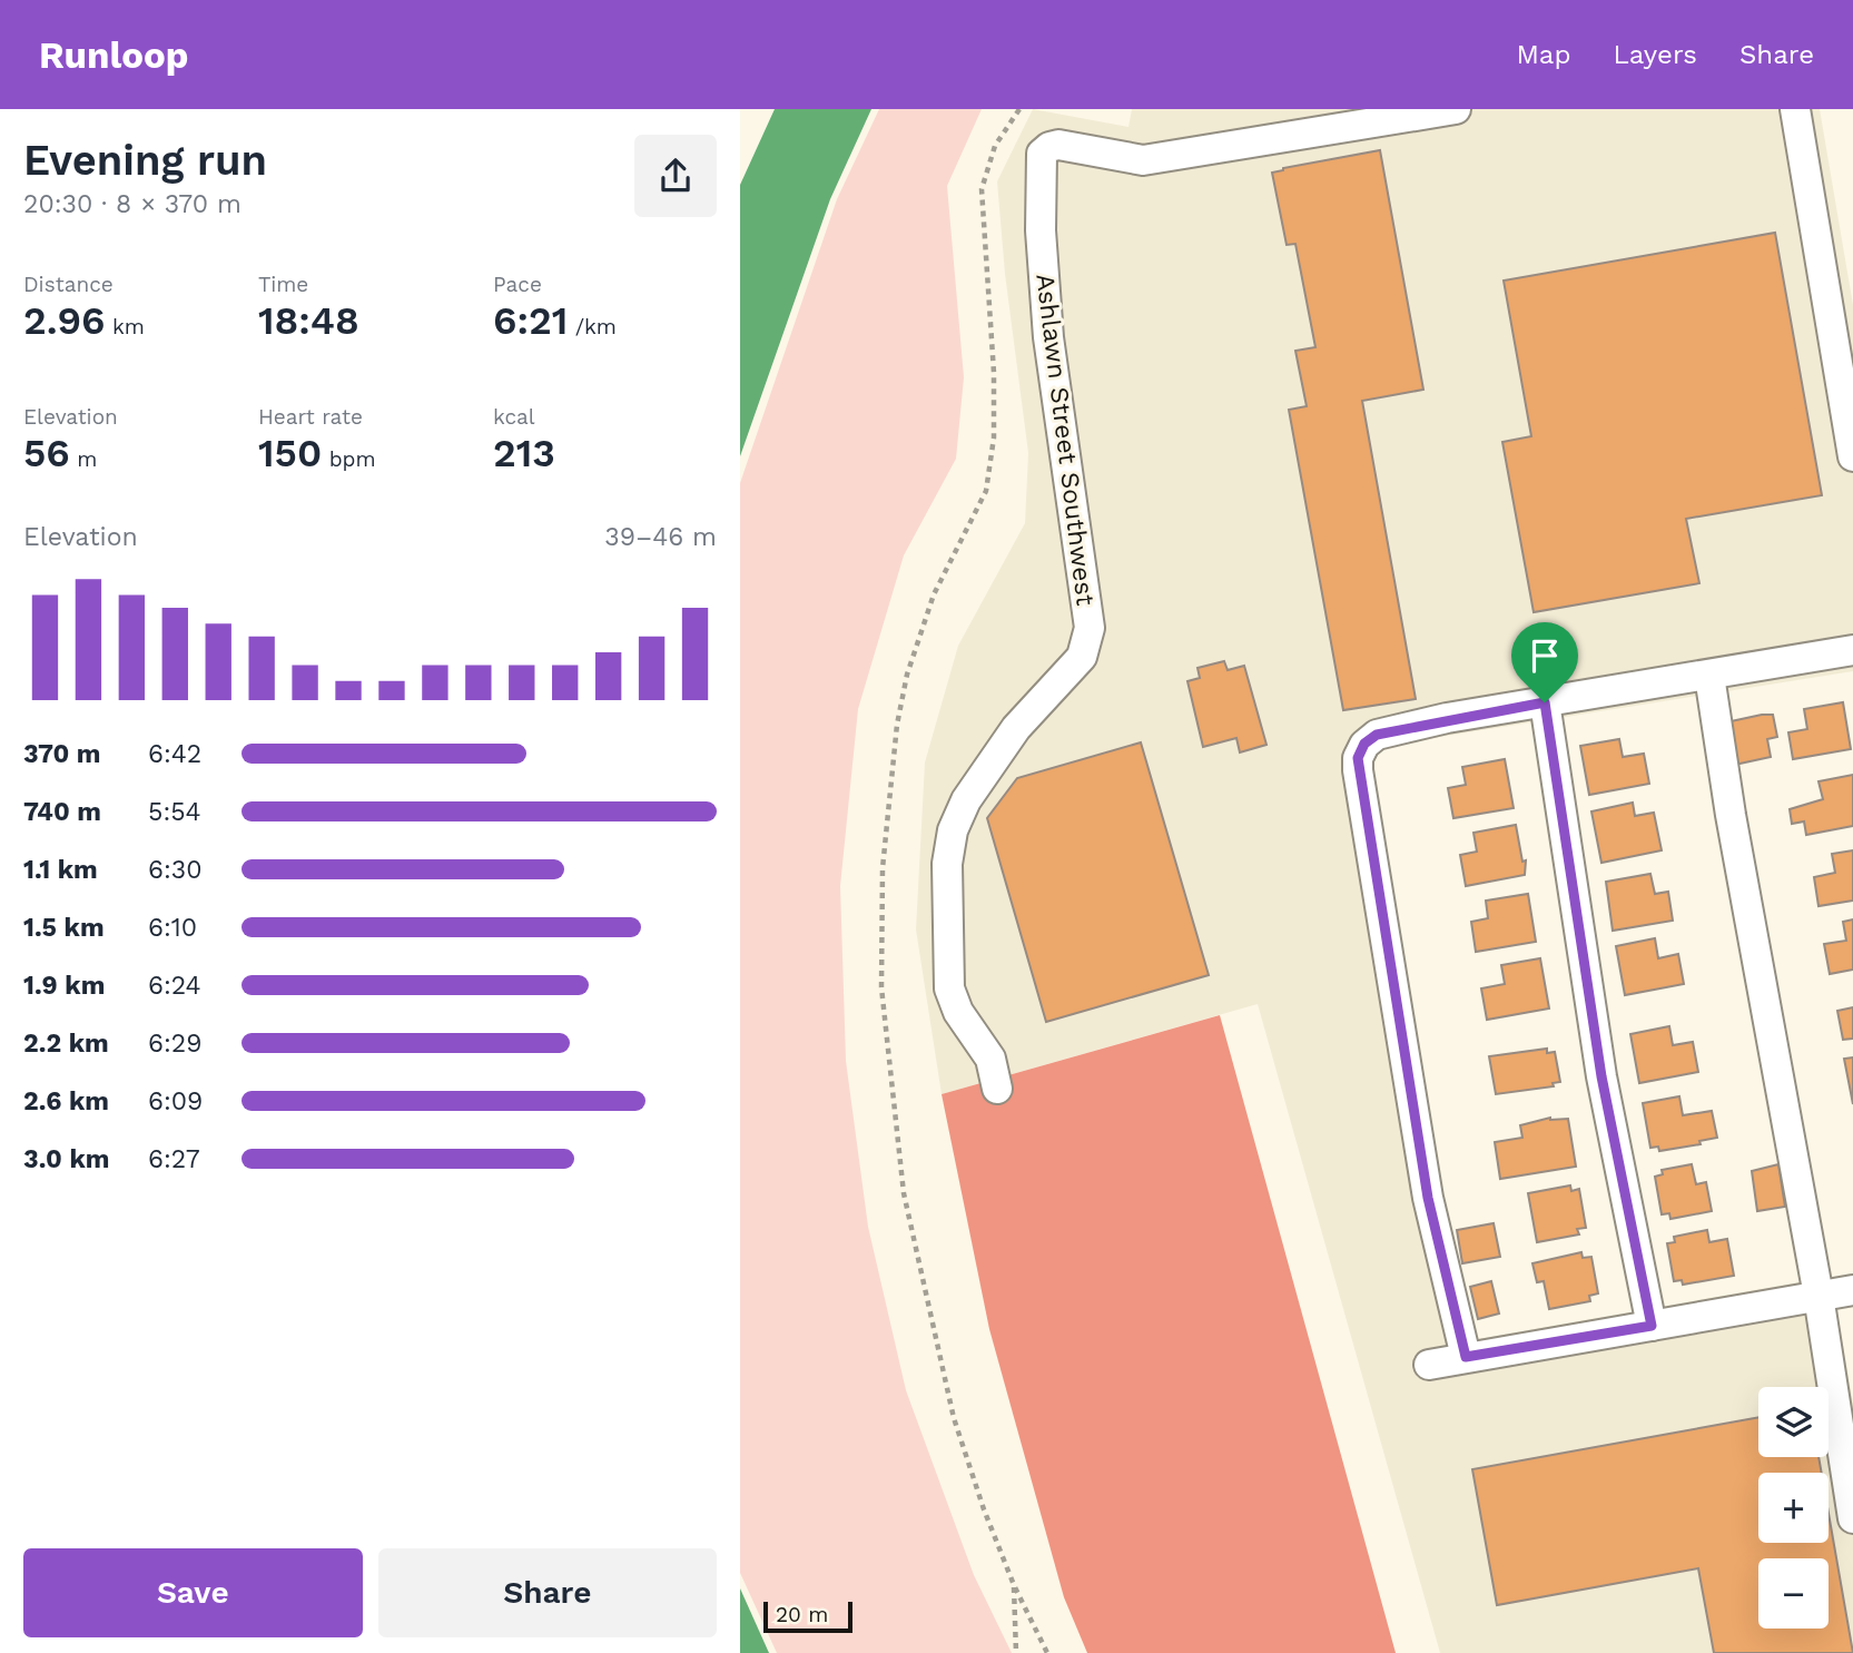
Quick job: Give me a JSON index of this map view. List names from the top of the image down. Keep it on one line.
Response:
{"streets":{"street":["Ashlawn Street Southwest"]},"scale_bar":"20 m","page":{"header":"Runloop","nav":["Map","Layers","Share"],"heading":["Evening run","20:30 · 8 × 370 m"],"stats":[["Distance","2.96 km"],["Time","18:48"],["Pace","6:21 /km"],["Elevation","56 m"],["Heart rate","150 bpm"],["kcal","213"]],"chart":["Elevation","39–46 m"],"list":[{"name":"370 m","note":"6:42"},{"name":"740 m","note":"5:54"},{"name":"1.1 km","note":"6:30"},{"name":"1.5 km","note":"6:10"},{"name":"1.9 km","note":"6:24"},{"name":"2.2 km","note":"6:29"},{"name":"2.6 km","note":"6:09"},{"name":"3.0 km","note":"6:27"}],"map_buttons":["+","−"],"buttons":["Save","Share"],"scale":"20 m"}}
